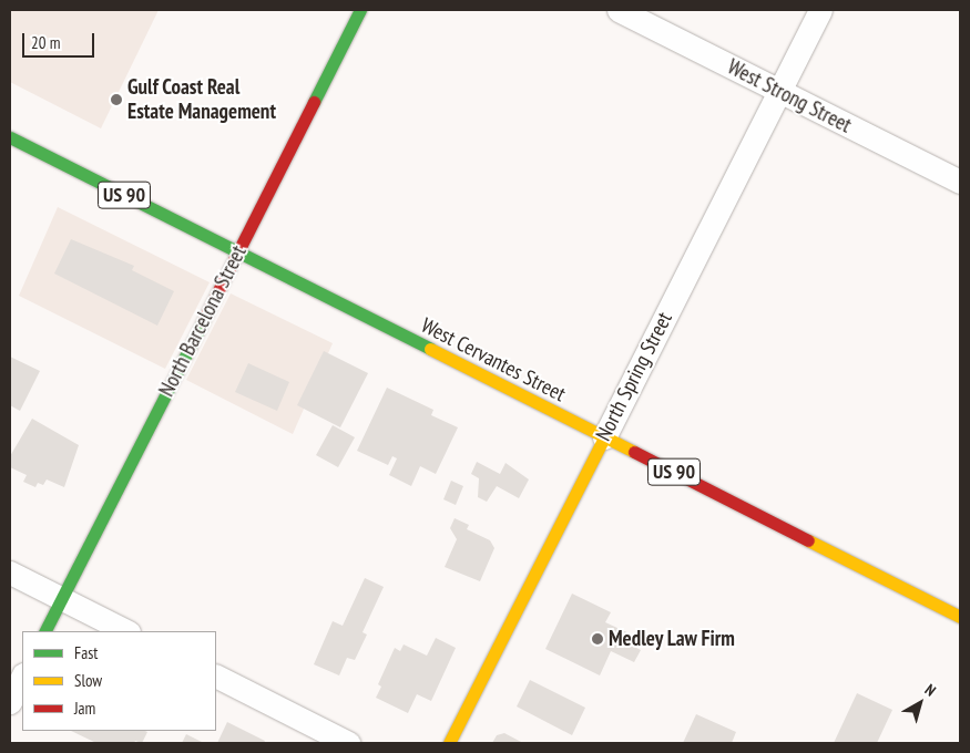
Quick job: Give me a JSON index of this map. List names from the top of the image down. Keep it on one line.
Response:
{"streets":{"main road":["US 90","North Barcelona Street","West Cervantes Street","North Spring Street"],"street":["West Strong Street"]},"crossings":[["West Strong Street","North Spring Street"],["North Barcelona Street","West Cervantes Street"],["West Cervantes Street","North Spring Street"]],"places":["Gulf Coast Real Estate Management","Medley Law Firm"],"legend":["Fast","Slow","Jam"],"scale_bar":"20 m","north":"top right"}
